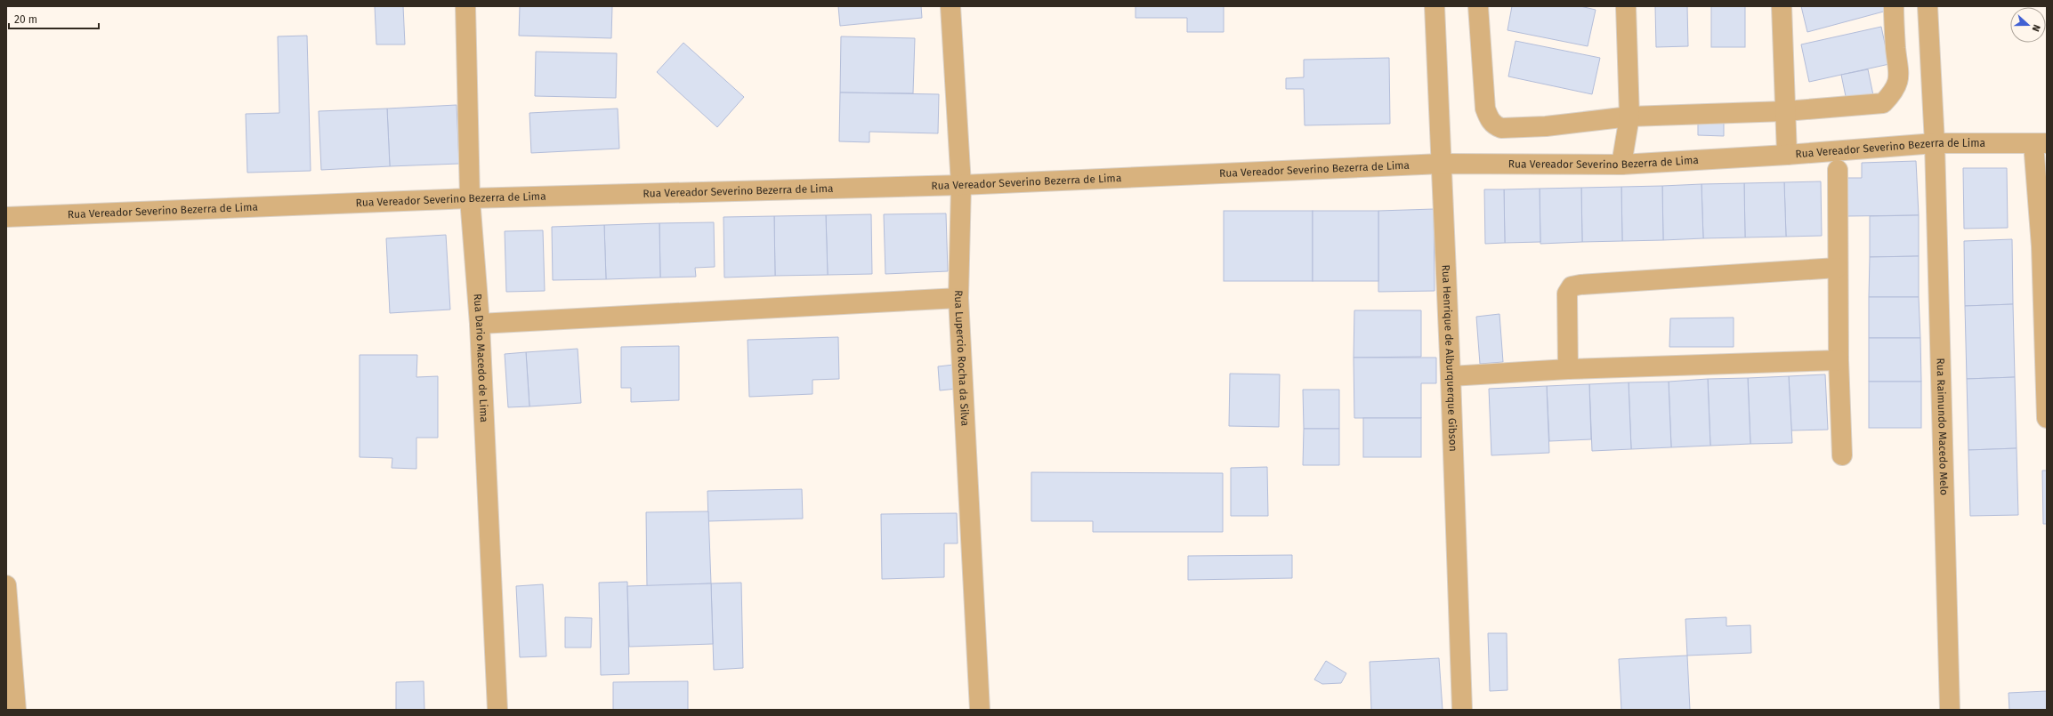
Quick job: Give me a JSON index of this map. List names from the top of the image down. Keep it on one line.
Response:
{"streets":{"street":["Rua Vereador Severino Bezerra de Lima","Rua Dario Macedo de Lima","Rua Henrique de Alburquerque Gibson","Rua Lupercio Rocha da Silva","Rua Raimundo Macedo Melo"]},"crossings":[["Rua Vereador Severino Bezerra de Lima","Rua Dario Macedo de Lima"],["Rua Vereador Severino Bezerra de Lima","Rua Henrique de Alburquerque Gibson"],["Rua Vereador Severino Bezerra de Lima","Rua Lupercio Rocha da Silva"],["Rua Vereador Severino Bezerra de Lima","Rua Raimundo Macedo Melo"]],"scale_bar":"20 m","north":"right"}
